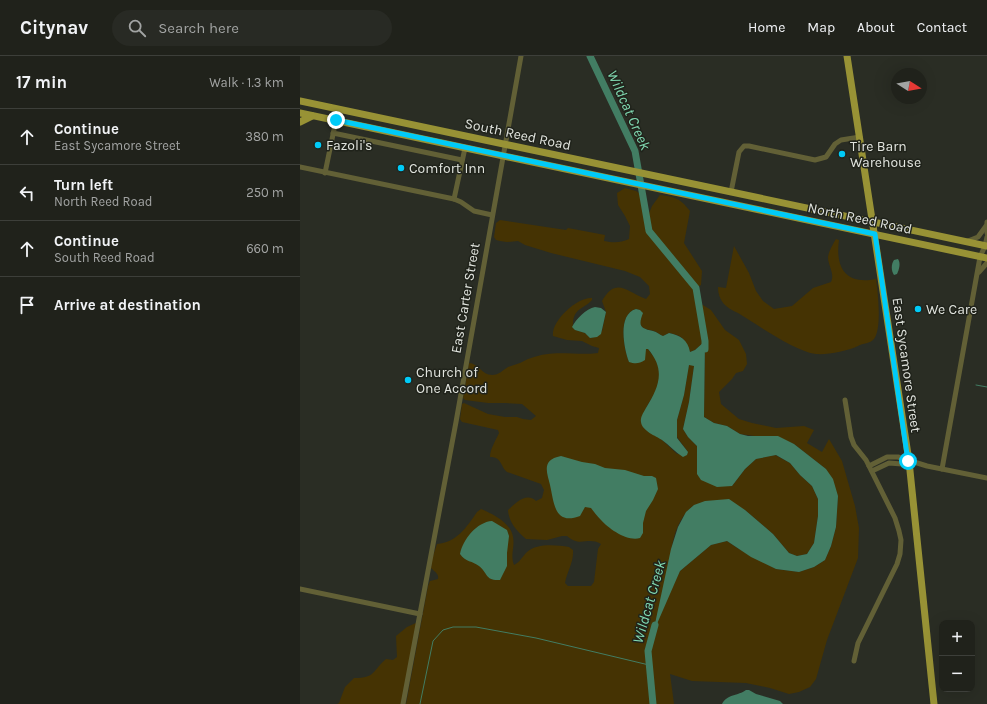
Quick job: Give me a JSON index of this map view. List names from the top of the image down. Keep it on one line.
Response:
{"streets":{"main road":["South Reed Road","North Reed Road","East Sycamore Street"],"street":["East Carter Street"]},"crossings":[["South Reed Road","North Reed Road"],["South Reed Road","East Carter Street"],["North Reed Road","East Sycamore Street"]],"water":["Wildcat Creek"],"places":["Fazoli's","Tire Barn Warehouse","Comfort Inn","We Care","Church of One Accord"],"north":"right","page":{"header":"Citynav","search":"Search here","nav":["Home","Map","About","Contact"],"heading":["17 min","Walk · 1.3 km"],"list":[["Continue","East Sycamore Street","380 m"],["Turn left","North Reed Road","250 m"],["Continue","South Reed Road","660 m"],"Arrive at destination"],"map_buttons":["+","−"]}}
